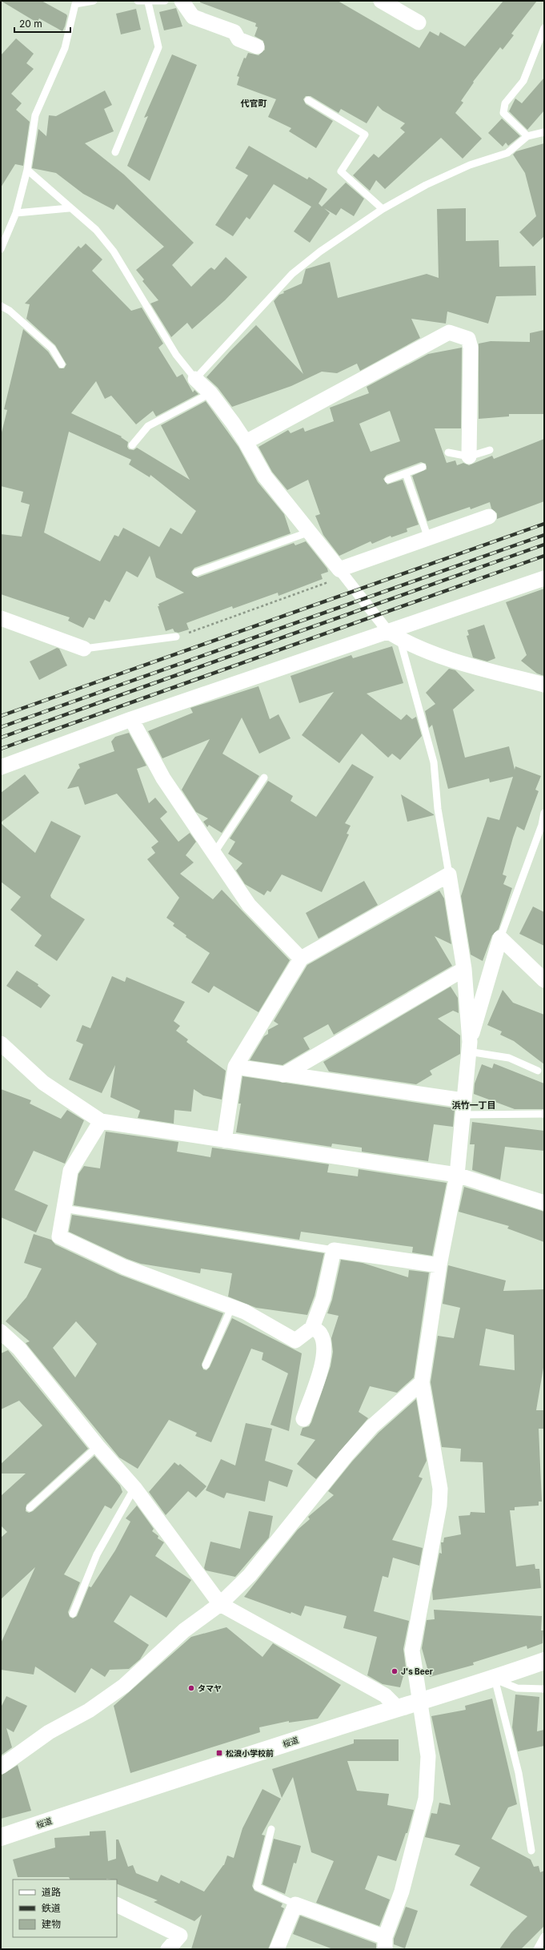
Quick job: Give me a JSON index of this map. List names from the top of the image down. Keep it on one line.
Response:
{"streets":{"street":["桜道"]},"districts":["代官町","浜竹一丁目"],"places":{"other":["J's Beer","タマヤ"],"transit":["松浪小学校前"]},"legend":["道路","鉄道","建物"],"scale_bar":"20 m"}
